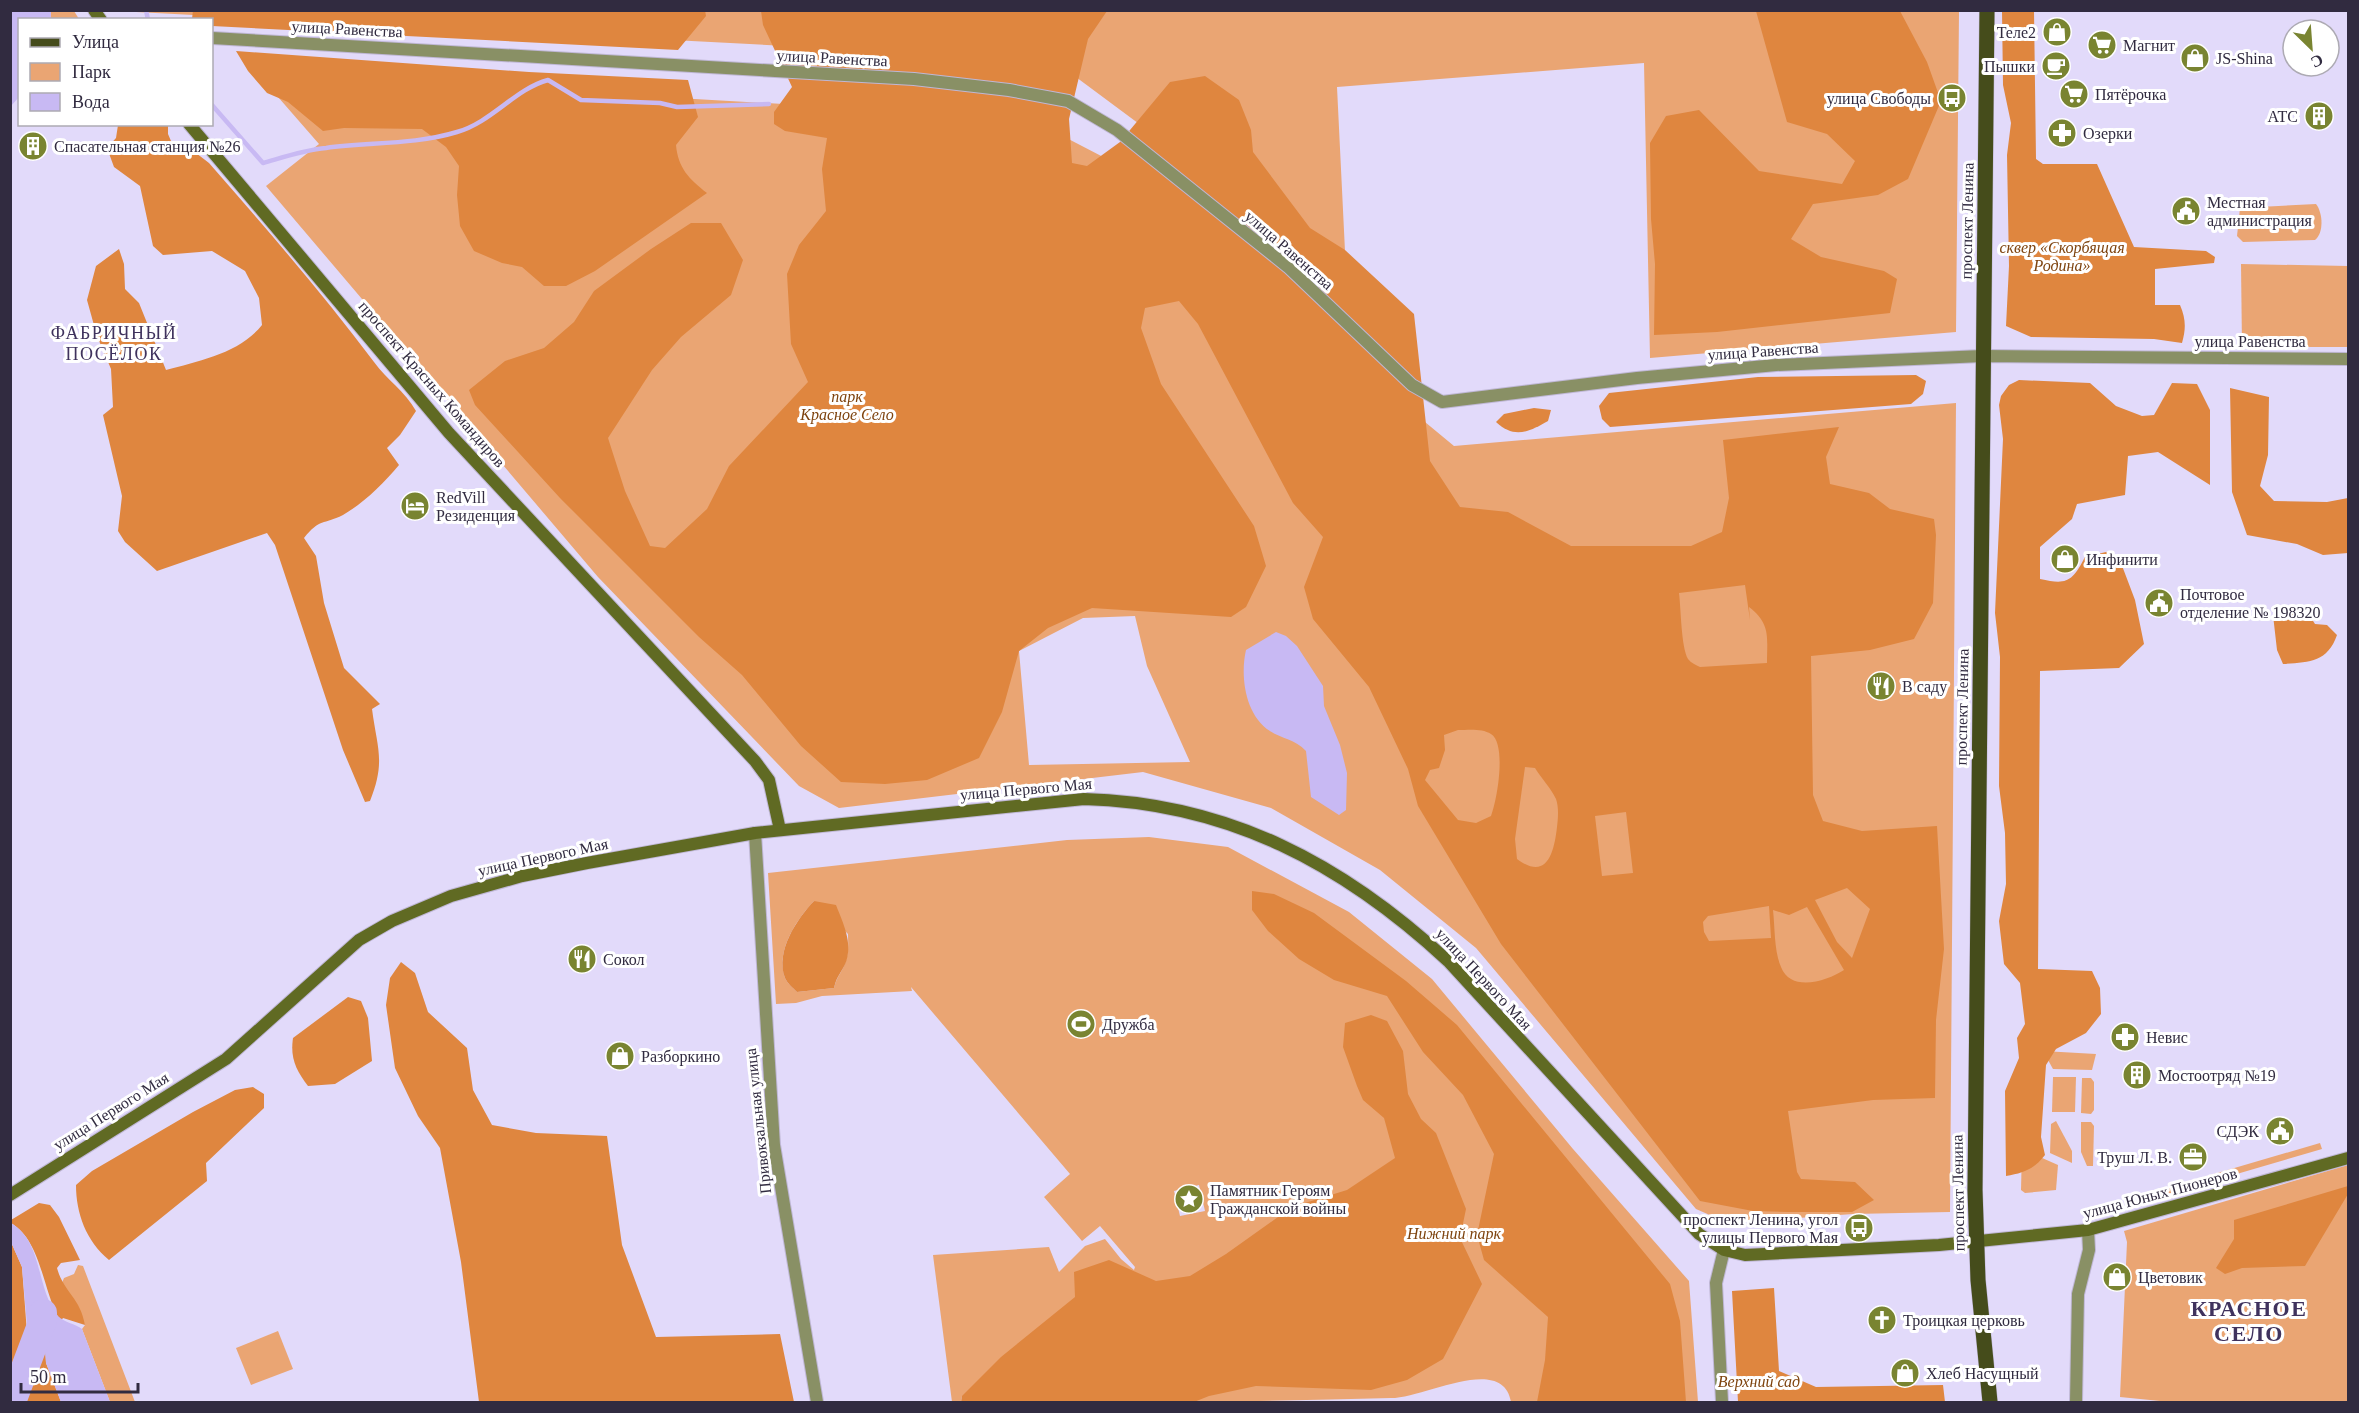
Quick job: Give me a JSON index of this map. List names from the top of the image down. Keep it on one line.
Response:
{"streets":{"main road":["проспект Ленина","проспект Красных Командиров","улица Первого Мая","улица Юных Пионеров"],"street":["улица Равенства","Привокзальная улица"]},"crossings":[["улица Равенства","проспект Ленина"],["проспект Ленина","улица Первого Мая"],["проспект Ленина","улица Юных Пионеров"],["проспект Красных Командиров","улица Первого Мая"],["улица Первого Мая","Привокзальная улица"],["улица Первого Мая","улица Юных Пионеров"]],"districts":["ФАБРИЧНЫЙ ПОСЁЛОК","КРАСНОЕ СЕЛО"],"parks":["сквер «Скорбящая Родина»","парк Красное Село","Нижний парк","Верхний сад"],"places":{"shop":["Теле2","JS-Shina","Инфинити","Разборкино","Цветовик","Хлеб Насущный"],"supermarket":["Магнит","Пятёрочка"],"cafe":["Пышки"],"bus stop":["улица Свободы","проспект Ленина, угол улицы Первого Мая"],"building":["АТС","Спасательная станция №26","Мостоотряд №19"],"pharmacy":["Озерки","Невис"],"public building":["Местная администрация","Почтовое отделение № 198320","СДЭК"],"hotel":["RedVill Резиденция"],"restaurant":["В саду","Сокол"],"sports":["Дружба"],"office":["Труш Л. В."],"place":["Памятник Героям Гражданской войны"],"church":["Троицкая церковь"]},"legend":["Улица","Парк","Вода"],"scale_bar":"50 m","north":"bottom right"}
